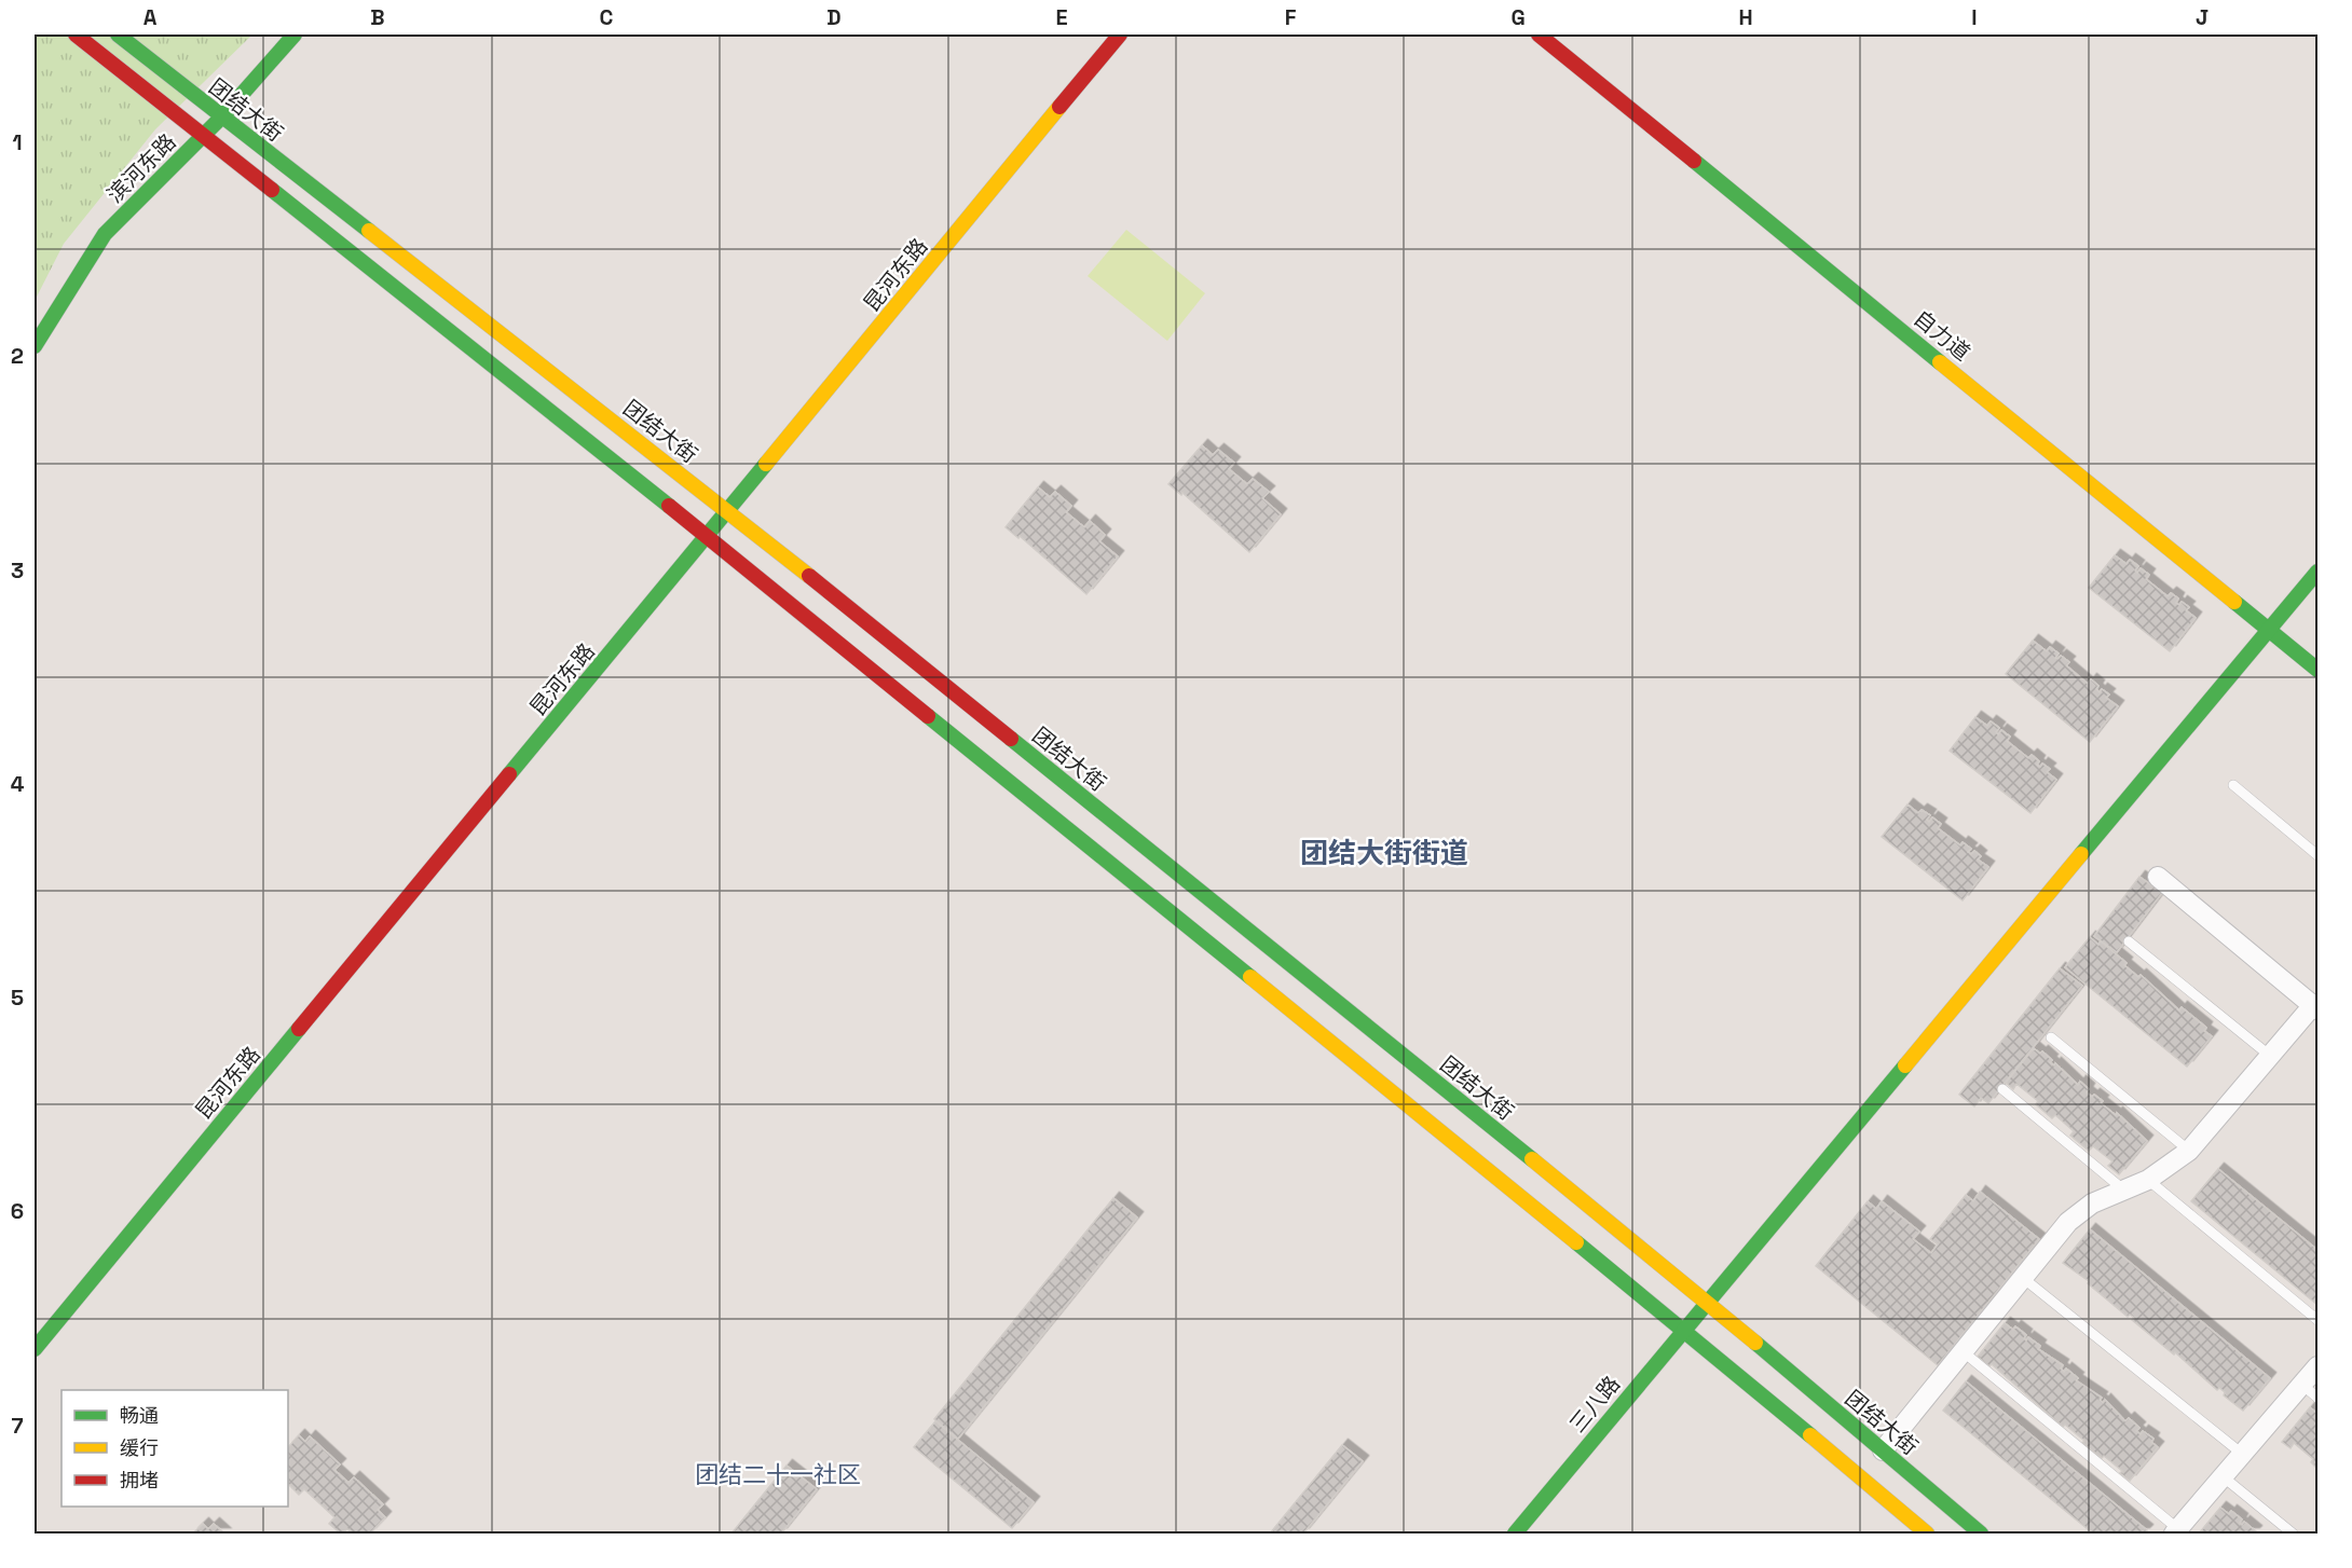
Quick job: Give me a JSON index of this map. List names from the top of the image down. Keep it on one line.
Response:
{"streets":{"main road":["团结大街","滨河东路","昆河东路","自力道","三八路"]},"crossings":[["团结大街","滨河东路"],["团结大街","昆河东路"],["团结大街","三八路"],["自力道","三八路"]],"districts":["团结大街街道","团结二十一社区"],"legend":["畅通","缓行","拥堵"],"grid":{"columns":["A","B","C","D","E","F","G","H","I","J"],"rows":["1","2","3","4","5","6","7"]}}
